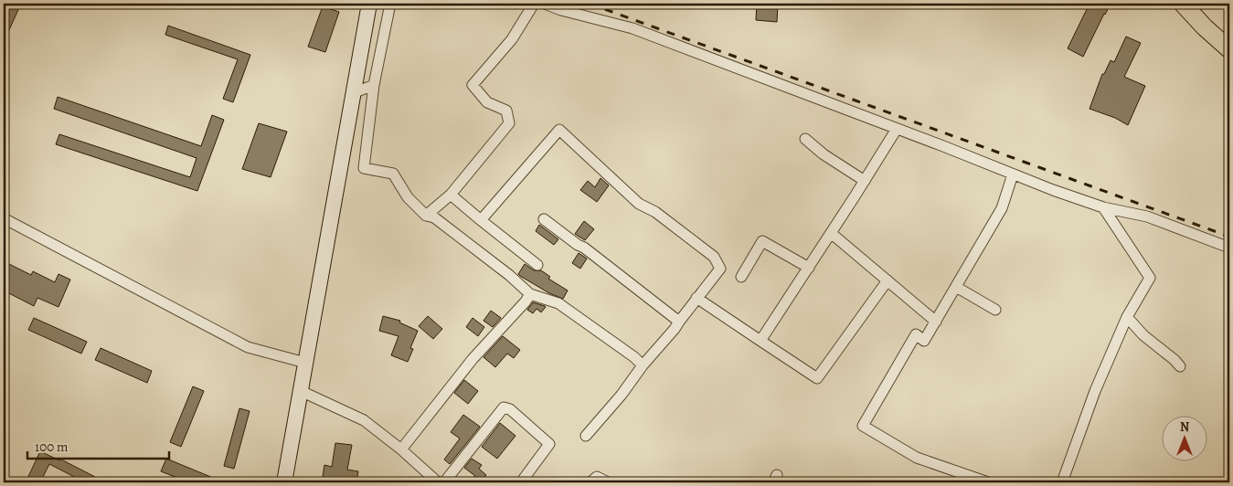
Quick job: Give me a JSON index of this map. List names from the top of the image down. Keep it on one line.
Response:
{"scale_bar":"100 m","north":"top"}
